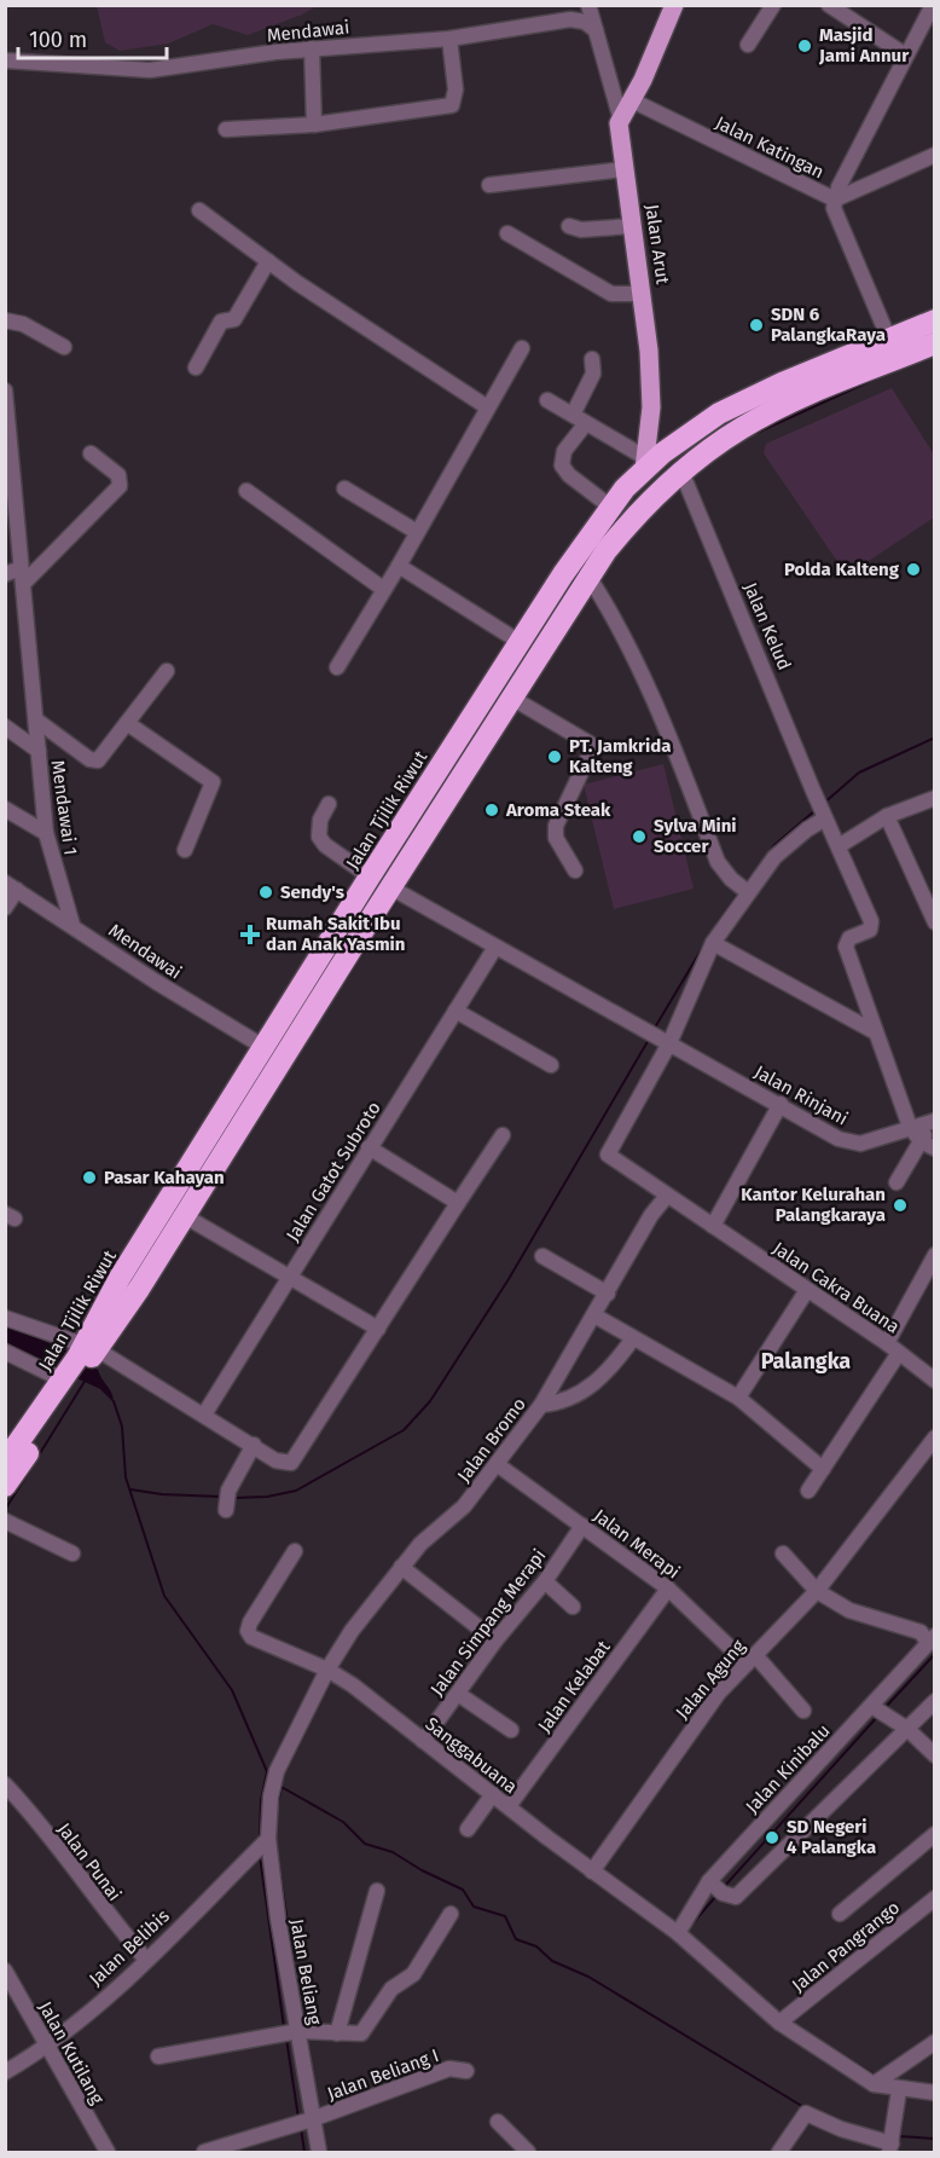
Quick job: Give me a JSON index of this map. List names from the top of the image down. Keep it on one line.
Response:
{"streets":{"highway":["Jalan Tjilik Riwut"],"main road":["Jalan Arut"],"street":["Mendawai","Jalan Katingan","Jalan Kelud","Mendawai 1","Jalan Rinjani","Jalan Gatot Subroto","Jalan Cakra Buana","Jalan Bromo","Jalan Merapi","Jalan Simpang Merapi","Jalan Agung","Jalan Kelabat","Sanggabuana","Jalan Kinibalu","Jalan Punai","Jalan Pangrango","Jalan Belibis","Jalan Beliang","Jalan Kutilang","Jalan Beliang I"]},"crossings":[["Mendawai","Jalan Arut"],["Mendawai","Mendawai 1"],["Mendawai","Jalan Tjilik Riwut"],["Jalan Katingan","Jalan Tjilik Riwut"],["Jalan Arut","Jalan Tjilik Riwut"],["Jalan Kelud","Jalan Tjilik Riwut"],["Jalan Tjilik Riwut","Jalan Rinjani"],["Jalan Rinjani","Jalan Gatot Subroto"],["Jalan Rinjani","Jalan Cakra Buana"],["Jalan Cakra Buana","Jalan Bromo"],["Jalan Bromo","Jalan Merapi"],["Jalan Bromo","Sanggabuana"],["Jalan Bromo","Jalan Beliang"],["Jalan Merapi","Jalan Simpang Merapi"],["Jalan Merapi","Jalan Agung"],["Jalan Merapi","Jalan Kelabat"],["Jalan Simpang Merapi","Sanggabuana"],["Jalan Agung","Sanggabuana"],["Jalan Kelabat","Sanggabuana"],["Jalan Punai","Jalan Belibis"],["Jalan Belibis","Jalan Beliang"],["Jalan Belibis","Jalan Kutilang"],["Jalan Beliang","Jalan Beliang I"]],"districts":["Palangka"],"places":{"other":["Masjid Jami Annur","SDN 6 PalangkaRaya","Polda Kalteng","PT. Jamkrida Kalteng","Aroma Steak","Sylva Mini Soccer","Sendy's","Pasar Kahayan","Kantor Kelurahan Palangkaraya","SD Negeri 4 Palangka"],"health":["Rumah Sakit Ibu dan Anak Yasmin"]},"scale_bar":"100 m"}
